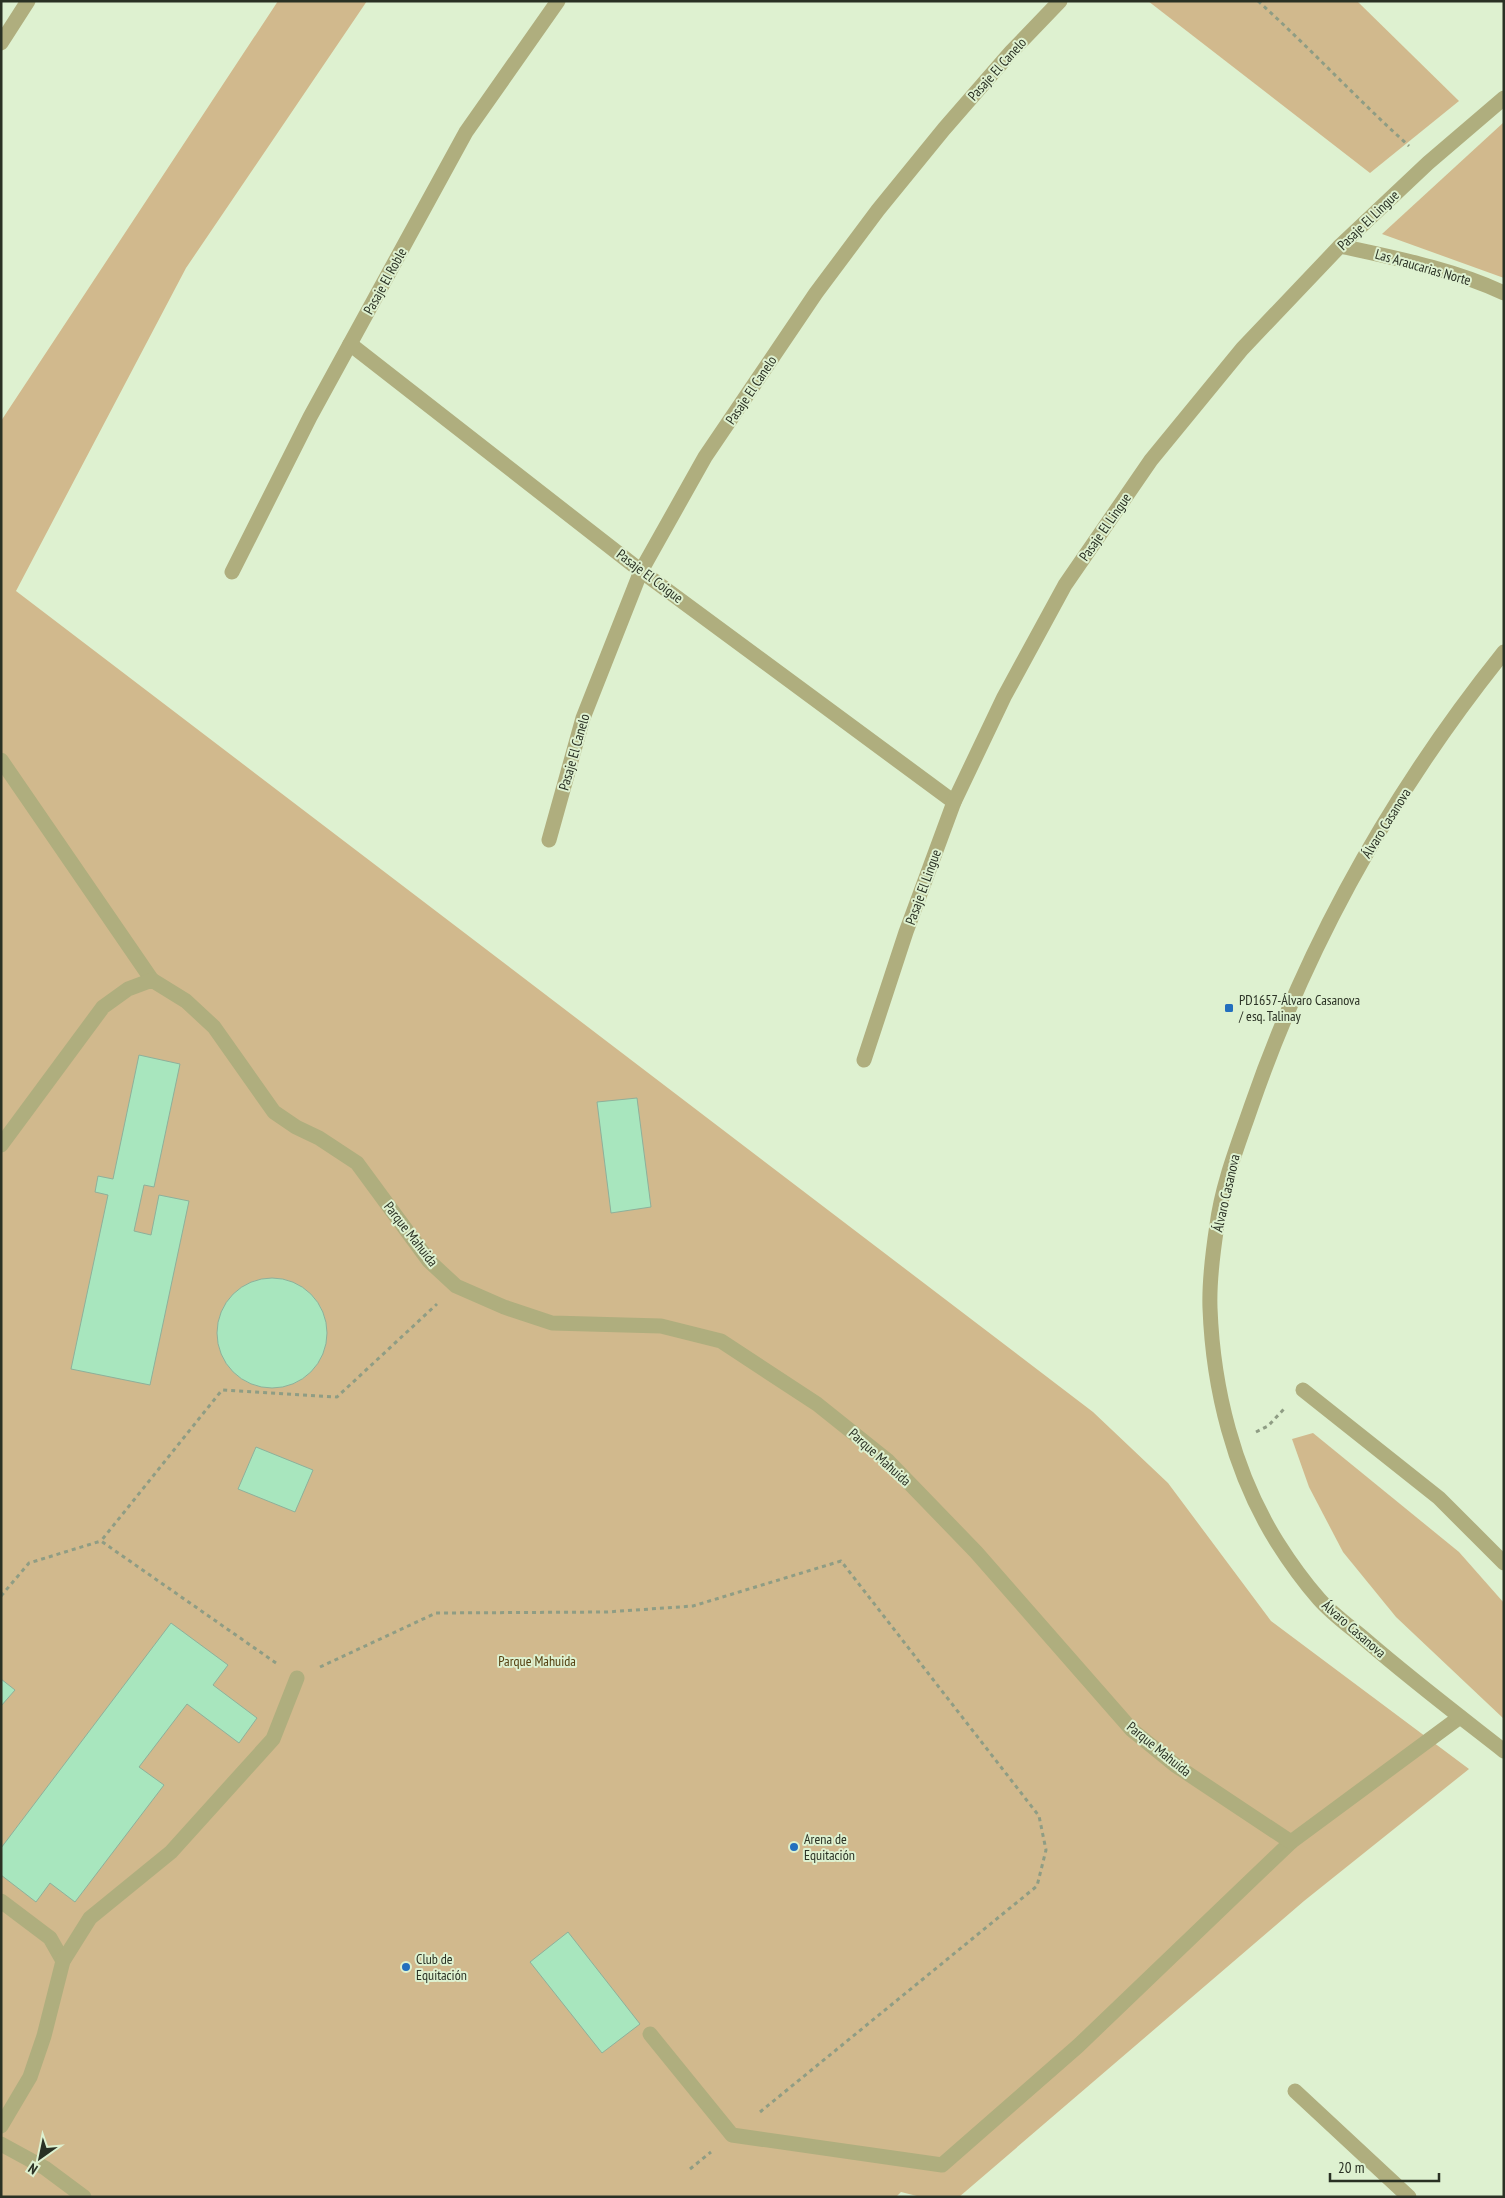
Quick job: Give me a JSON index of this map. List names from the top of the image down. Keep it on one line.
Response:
{"streets":{"street":["Pasaje El Canelo","Pasaje El Lingue","Las Araucarias Norte","Pasaje El Roble","Pasaje El Coigue","Álvaro Casanova","Parque Mahuida"]},"crossings":[["Pasaje El Canelo","Pasaje El Coigue"],["Pasaje El Lingue","Las Araucarias Norte"],["Pasaje El Lingue","Pasaje El Coigue"],["Pasaje El Roble","Pasaje El Coigue"]],"parks":["Parque Mahuida"],"places":{"transit":["PD1657-Álvaro Casanova / esq. Talinay"],"other":["Arena de Equitación","Club de Equitación"]},"scale_bar":"20 m","north":"bottom left"}
